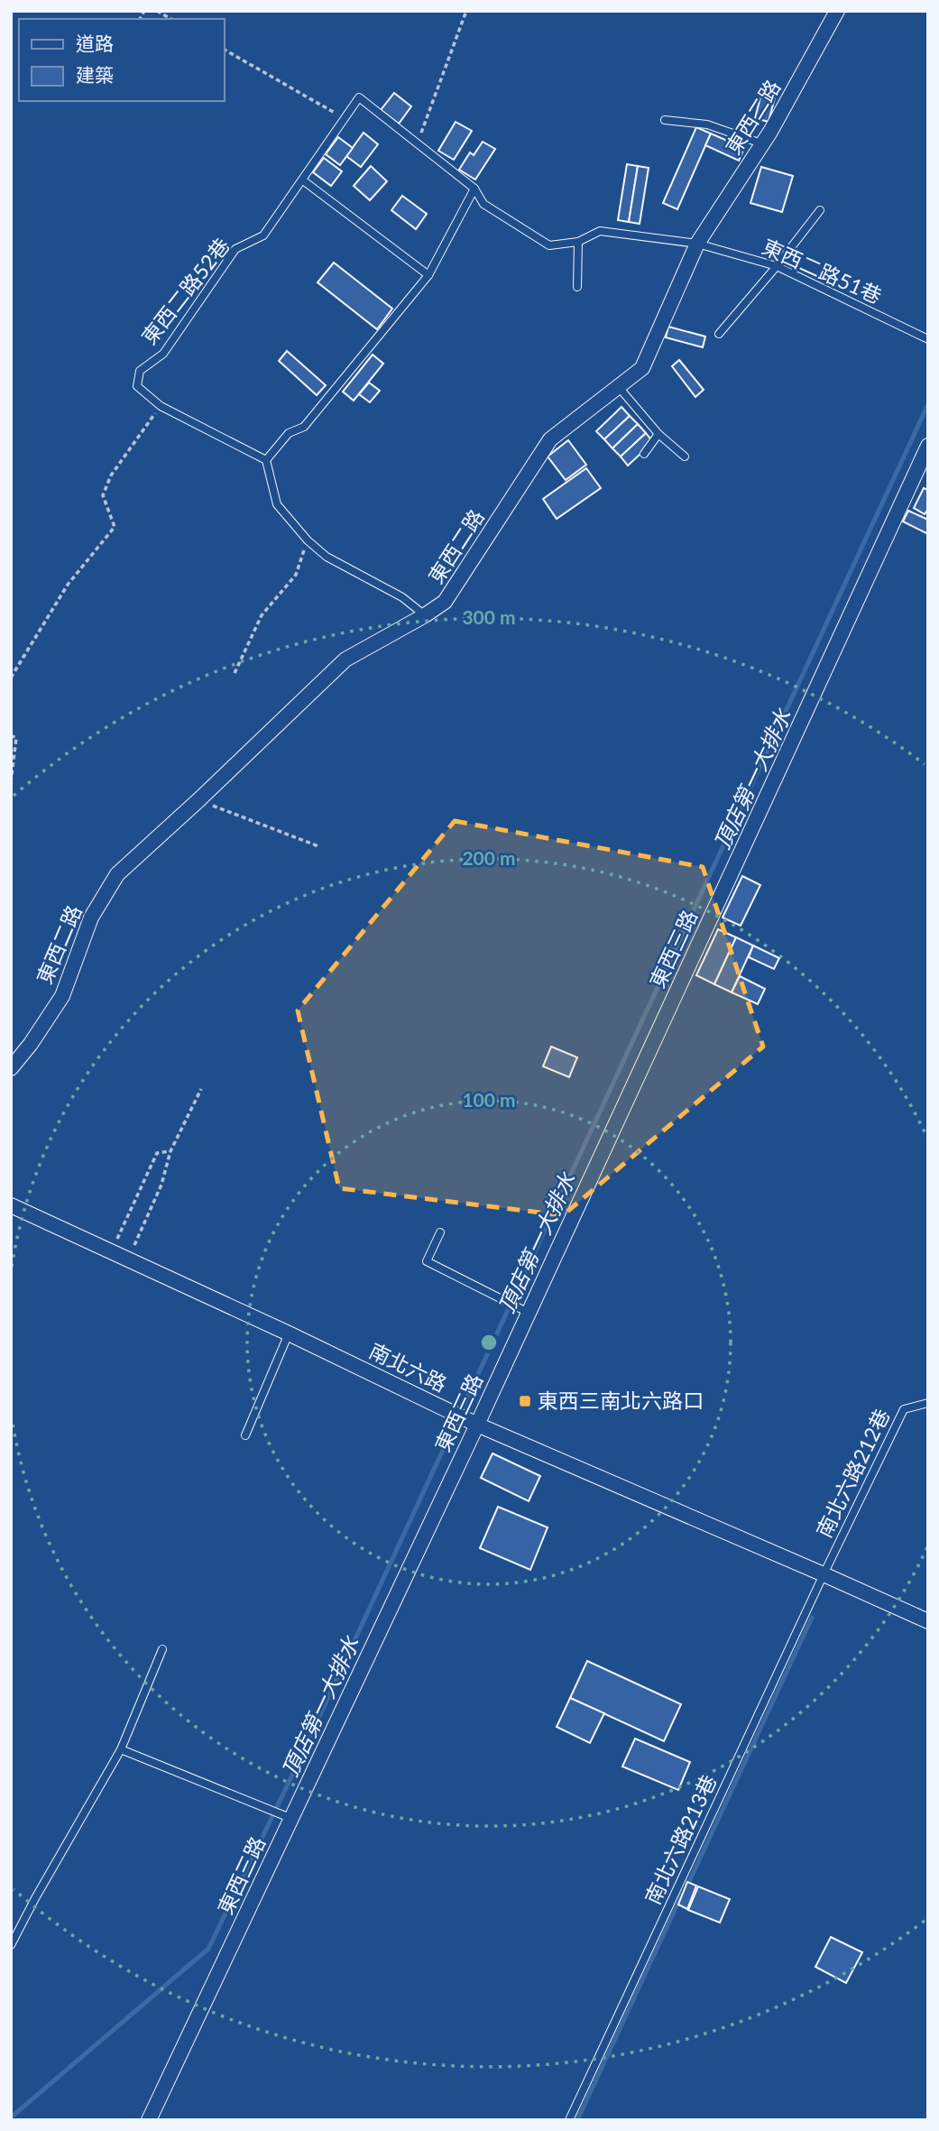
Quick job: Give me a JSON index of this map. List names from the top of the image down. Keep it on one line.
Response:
{"streets":{"street":["東西二路","東西三路","南北六路"],"lane":["東西二路51巷","東西二路52巷","南北六路212巷","南北六路213巷"]},"crossings":[["東西二路","東西二路51巷"],["東西二路","東西二路52巷"],["東西二路51巷","東西二路52巷"],["東西三路","南北六路"],["南北六路","南北六路212巷"],["南北六路","南北六路213巷"],["南北六路212巷","南北六路213巷"]],"water":["頂店第一大排水"],"places":{"transit":["東西三南北六路口"]},"legend":["道路","建築"],"rings":["300 m","200 m","100 m"]}
